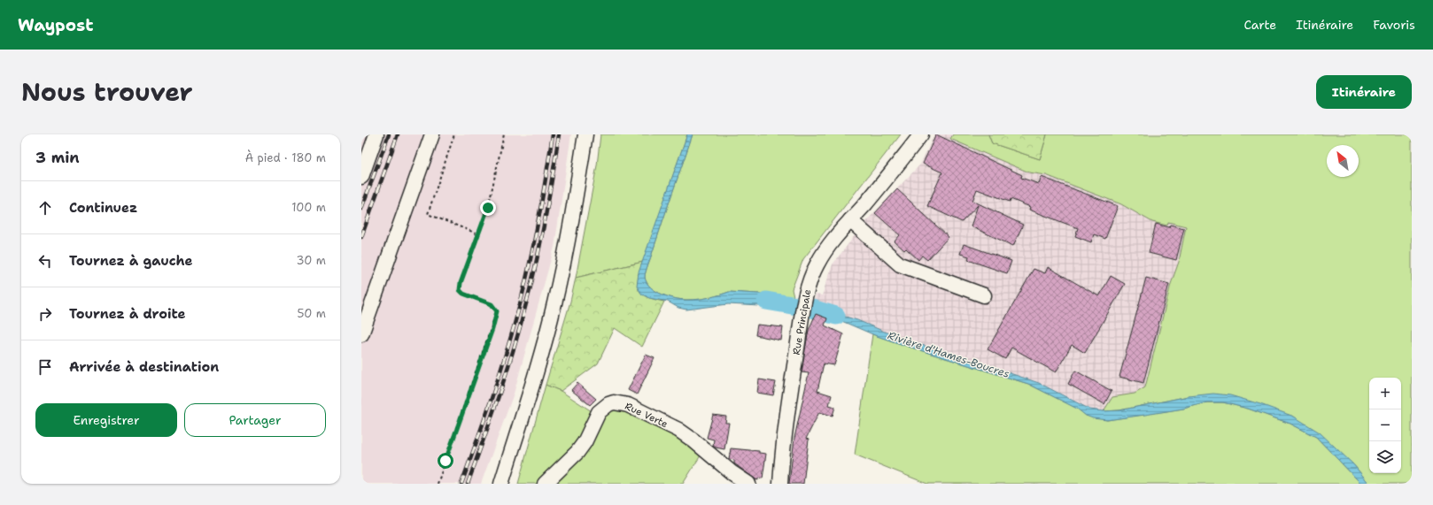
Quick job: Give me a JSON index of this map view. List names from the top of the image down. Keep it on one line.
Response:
{"streets":{"street":["Rue Principale","Rue Verte"]},"water":["Rivière d'Hames-Boucres"],"north":"top left","page":{"header":"Waypost","nav":["Carte","Itinéraire","Favoris"],"title":"Nous trouver","buttons":["Itinéraire",["Enregistrer","Partager"]],"heading":["3 min","À pied · 180 m"],"list":[["Continuez","100 m"],["Tournez à gauche","30 m"],["Tournez à droite","50 m"],"Arrivée à destination"],"map_buttons":["+","−"]}}
